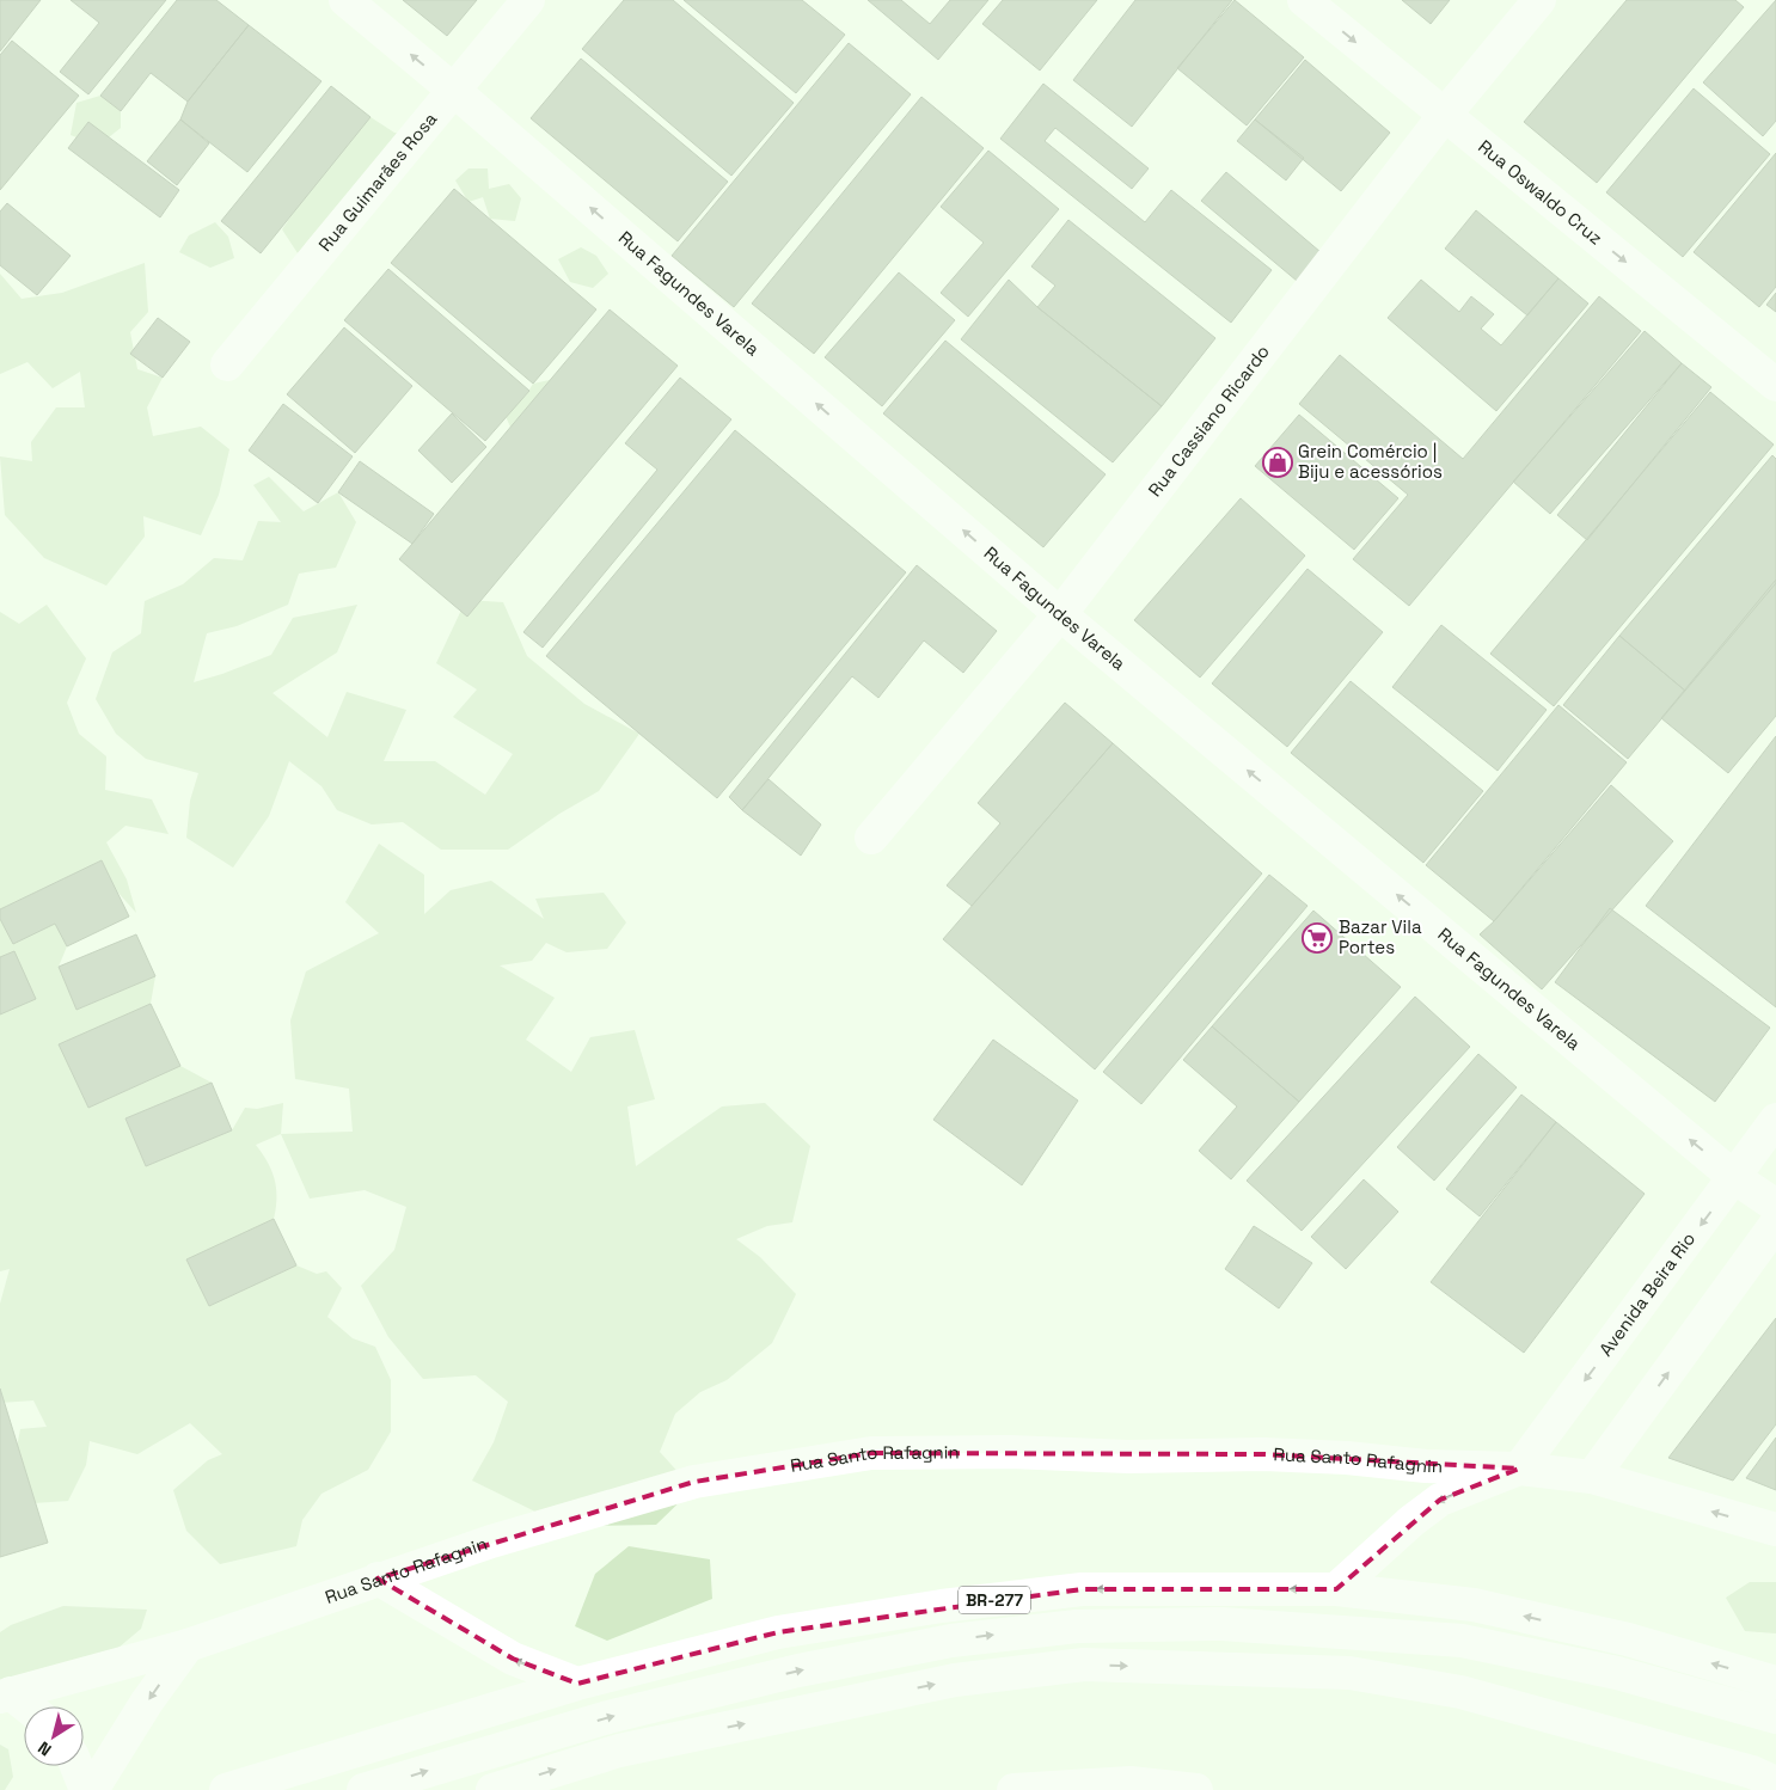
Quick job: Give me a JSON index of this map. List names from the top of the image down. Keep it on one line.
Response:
{"streets":{"main road":["Rua Guimarães Rosa","Rua Oswaldo Cruz","Rua Fagundes Varela","Rua Cassiano Ricardo","Avenida Beira Rio","Rua Santo Rafagnin","BR-277"]},"crossings":[["Rua Guimarães Rosa","Rua Fagundes Varela"],["Rua Oswaldo Cruz","Rua Cassiano Ricardo"],["Rua Fagundes Varela","Rua Cassiano Ricardo"],["Rua Fagundes Varela","Avenida Beira Rio"],["Avenida Beira Rio","Rua Santo Rafagnin"]],"one_way":["Rua Oswaldo Cruz","Rua Fagundes Varela"],"places":{"shop":["Grein Comércio | Biju e acessórios"],"supermarket":["Bazar Vila Portes"]},"north":"bottom left"}
